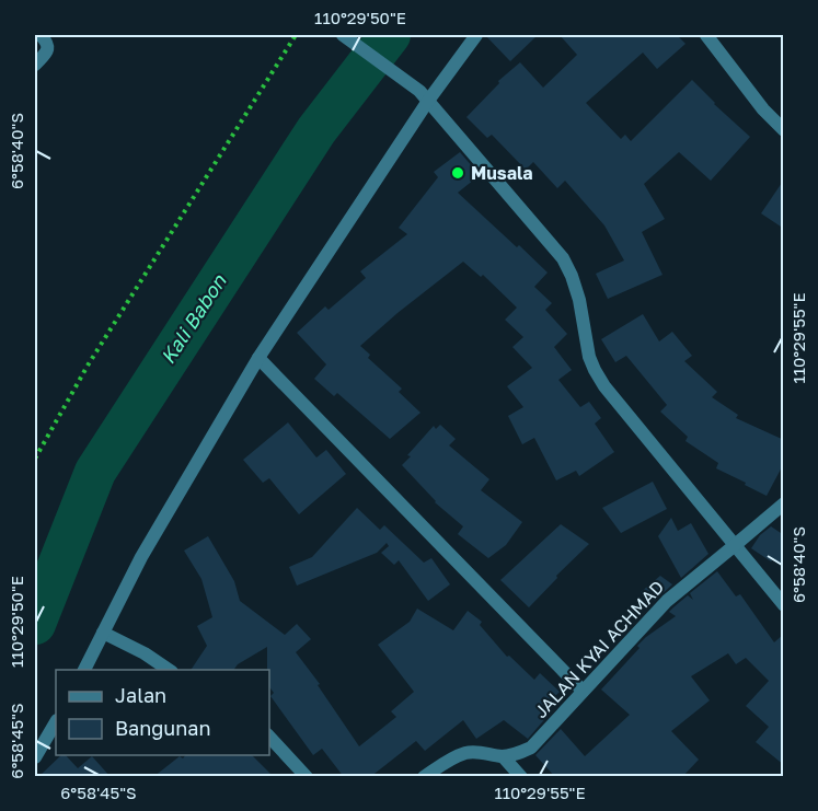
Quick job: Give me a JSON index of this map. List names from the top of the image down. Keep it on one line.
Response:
{"streets":{"street":["JALAN KYAI ACHMAD"]},"water":["Kali Babon"],"places":["Musala"],"legend":["Jalan","Bangunan"],"coordinates":["110°29'50\"E","6°58'40\"S","110°29'55\"E","6°58'45\"S"]}
